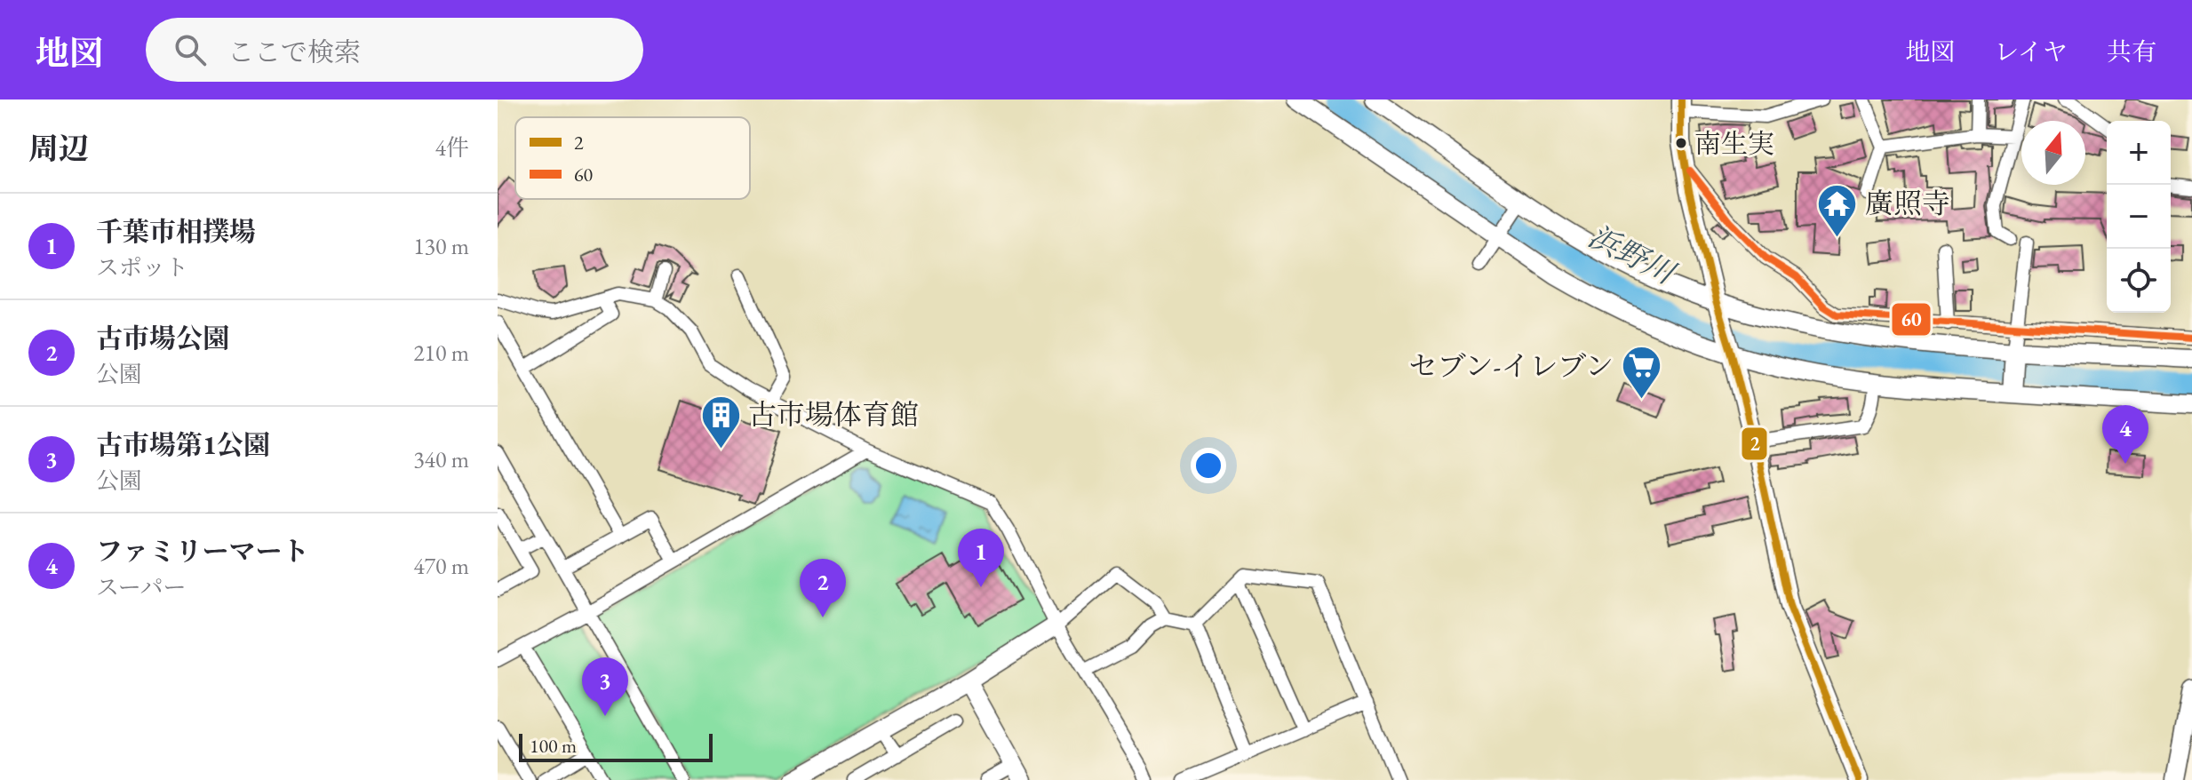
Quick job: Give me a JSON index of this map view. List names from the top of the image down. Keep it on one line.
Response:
{"water":["浜野川"],"places":{"other":["南生実"],"temple":["廣照寺"],"supermarket":["セブン-イレブン"],"building":["古市場体育館"]},"lines":["transit line 2","transit line 60"],"legend":["2","60"],"scale_bar":"100 m","north":"top","page":{"header":"地図","search":"ここで検索","nav":["地図","レイヤ","共有"],"heading":["周辺","4件"],"map_buttons":["+","−"],"list":[{"mark":"1","name":"千葉市相撲場","note":"スポット","value":"130 m"},{"mark":"2","name":"古市場公園","note":"公園","value":"210 m"},{"mark":"3","name":"古市場第1公園","note":"公園","value":"340 m"},{"mark":"4","name":"ファミリーマート","note":"スーパー","value":"470 m"}],"pins":["4","1","2","3"],"scale":"100 m"}}
